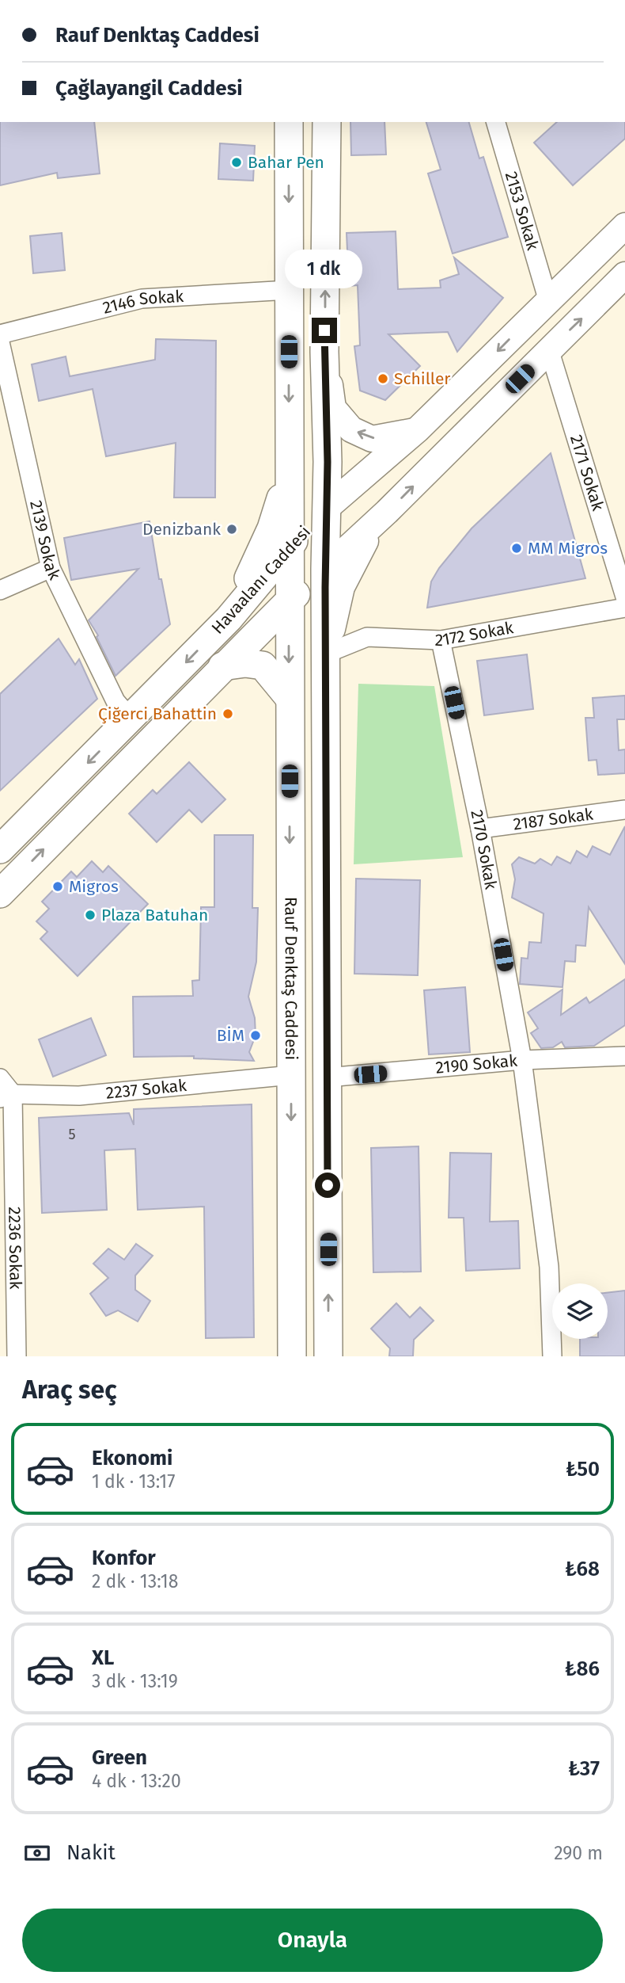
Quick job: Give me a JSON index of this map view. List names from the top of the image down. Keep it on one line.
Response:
{"streets":{"main road":["Havaalanı Caddesi","Rauf Denktaş Caddesi"],"street":["2153 Sokak","2146 Sokak","2171 Sokak","2139 Sokak","2172 Sokak","2187 Sokak","2170 Sokak","2190 Sokak","2237 Sokak","2236 Sokak"]},"crossings":[["2153 Sokak","Havaalanı Caddesi"],["2146 Sokak","Rauf Denktaş Caddesi"],["2171 Sokak","Havaalanı Caddesi"],["2139 Sokak","Havaalanı Caddesi"],["Havaalanı Caddesi","Rauf Denktaş Caddesi"],["2172 Sokak","2170 Sokak"],["2187 Sokak","2170 Sokak"],["2170 Sokak","2190 Sokak"],["Rauf Denktaş Caddesi","2237 Sokak"],["2237 Sokak","2236 Sokak"]],"places":["Bahar Pen","Schiller","Denizbank","MM Migros","Çiğerci Bahattin","Migros","Plaza Batuhan","BİM"],"house_numbers":["5"],"page":{"banner":["Rauf Denktaş Caddesi","Çağlayangil Caddesi"],"bubble":"1 dk","heading":"Araç seç","list":[{"name":"Ekonomi","note":"1 dk · 13:17","value":"₺50"},{"name":"Konfor","note":"2 dk · 13:18","value":"₺68"},{"name":"XL","note":"3 dk · 13:19","value":"₺86"},{"name":"Green","note":"4 dk · 13:20","value":"₺37"}],"pay":["Nakit","290 m"],"buttons":"Onayla"}}
